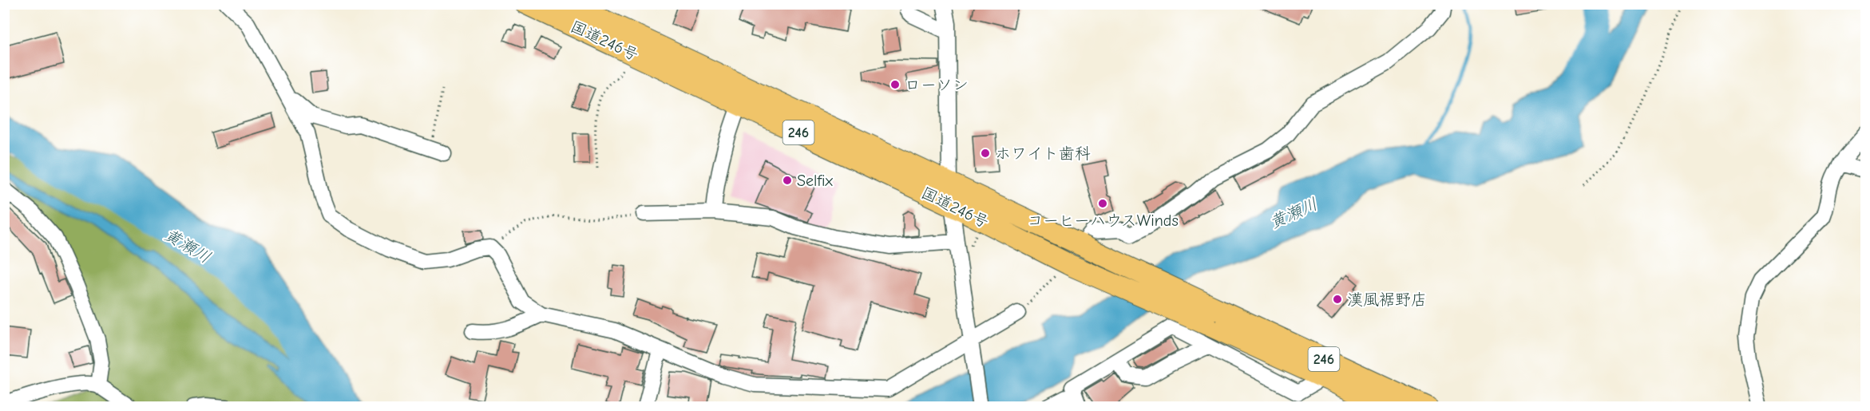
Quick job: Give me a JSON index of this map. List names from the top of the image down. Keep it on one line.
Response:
{"streets":{"highway":["国道246号","246"]},"water":["黄瀬川"],"places":["ローソン","ホワイト歯科","Selfix","コーヒーハウスWinds","漢風裾野店"]}
